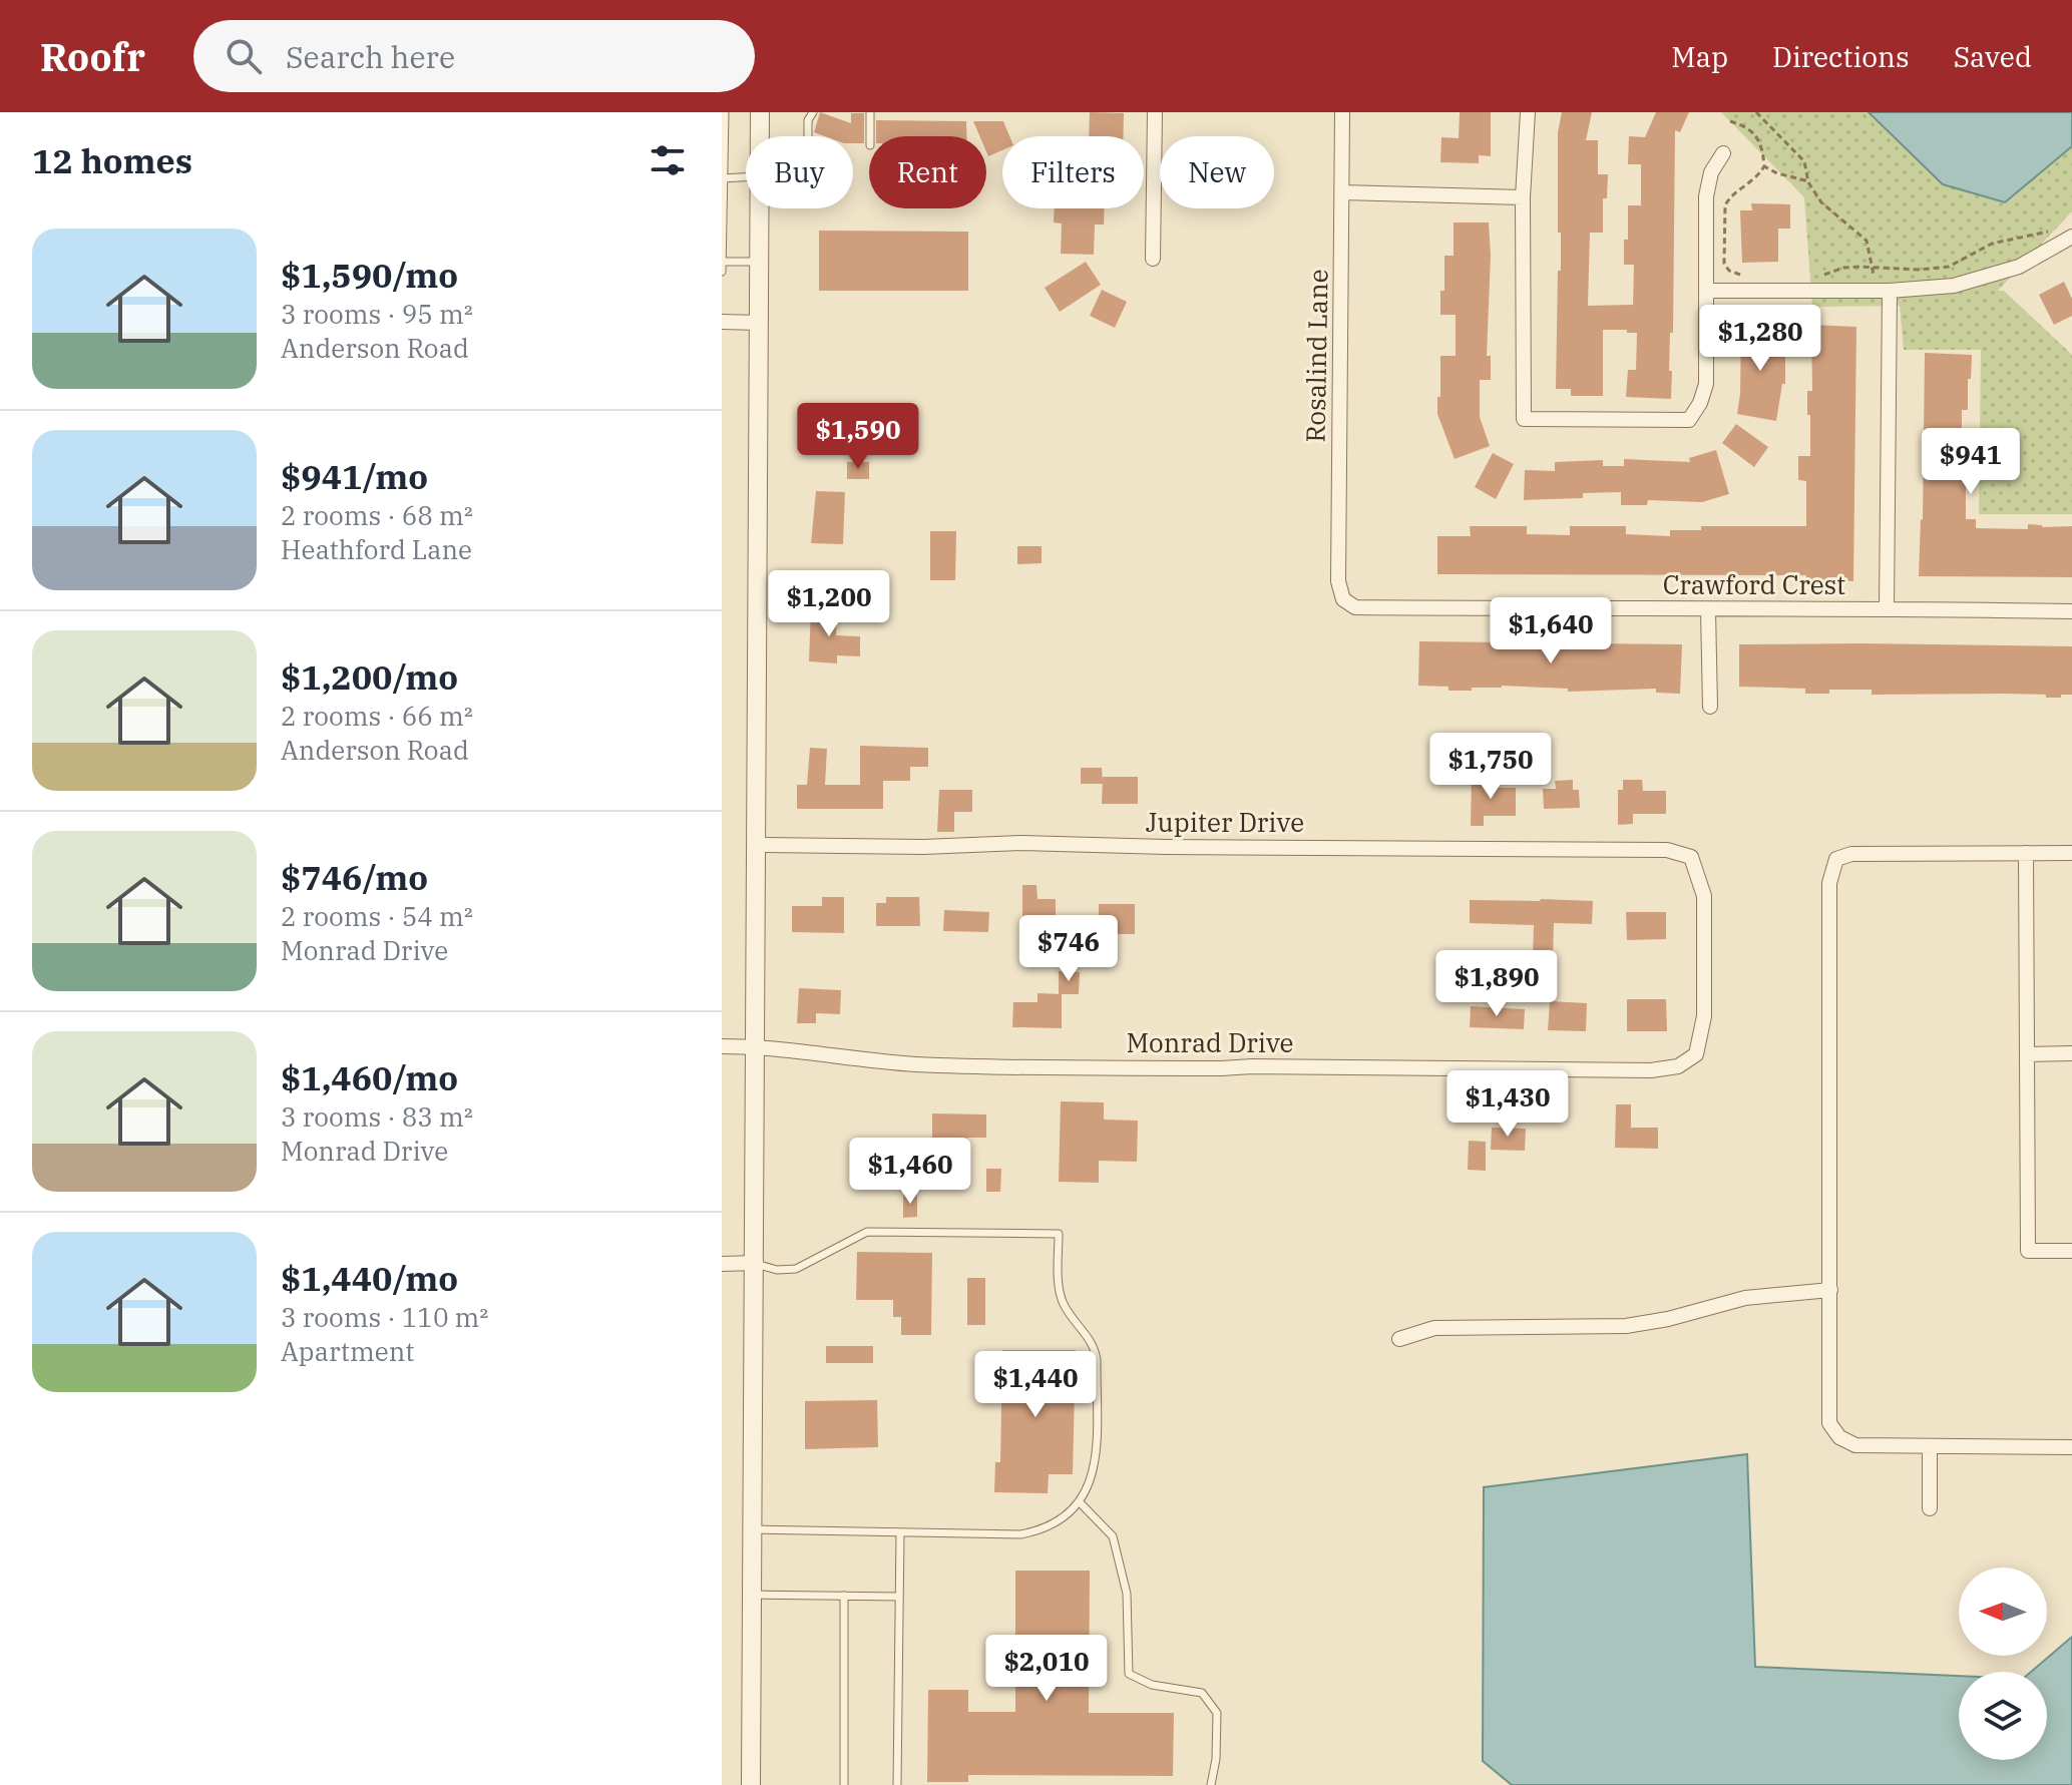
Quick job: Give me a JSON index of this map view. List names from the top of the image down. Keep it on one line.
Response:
{"streets":{"street":["Rosalind Lane","Crawford Crest","Jupiter Drive","Monrad Drive"]},"crossings":[["Rosalind Lane","Crawford Crest"],["Jupiter Drive","Monrad Drive"]],"north":"left","page":{"header":"Roofr","search":"Search here","nav":["Map","Directions","Saved"],"heading":"12 homes","chip":["Buy","Rent","Filters","New"],"list":[{"name":"$1,590/mo","note":"3 rooms · 95 m² · Anderson Road"},{"name":"$941/mo","note":"2 rooms · 68 m² · Heathford Lane"},{"name":"$1,200/mo","note":"2 rooms · 66 m² · Anderson Road"},{"name":"$746/mo","note":"2 rooms · 54 m² · Monrad Drive"},{"name":"$1,460/mo","note":"3 rooms · 83 m² · Monrad Drive"},{"name":"$1,440/mo","note":"3 rooms · 110 m² · Apartment"}],"price":["$1,280","$1,590","$941","$1,200","$1,640","$1,750","$746","$1,890","$1,430","$1,460","$1,440","$2,010"]}}
